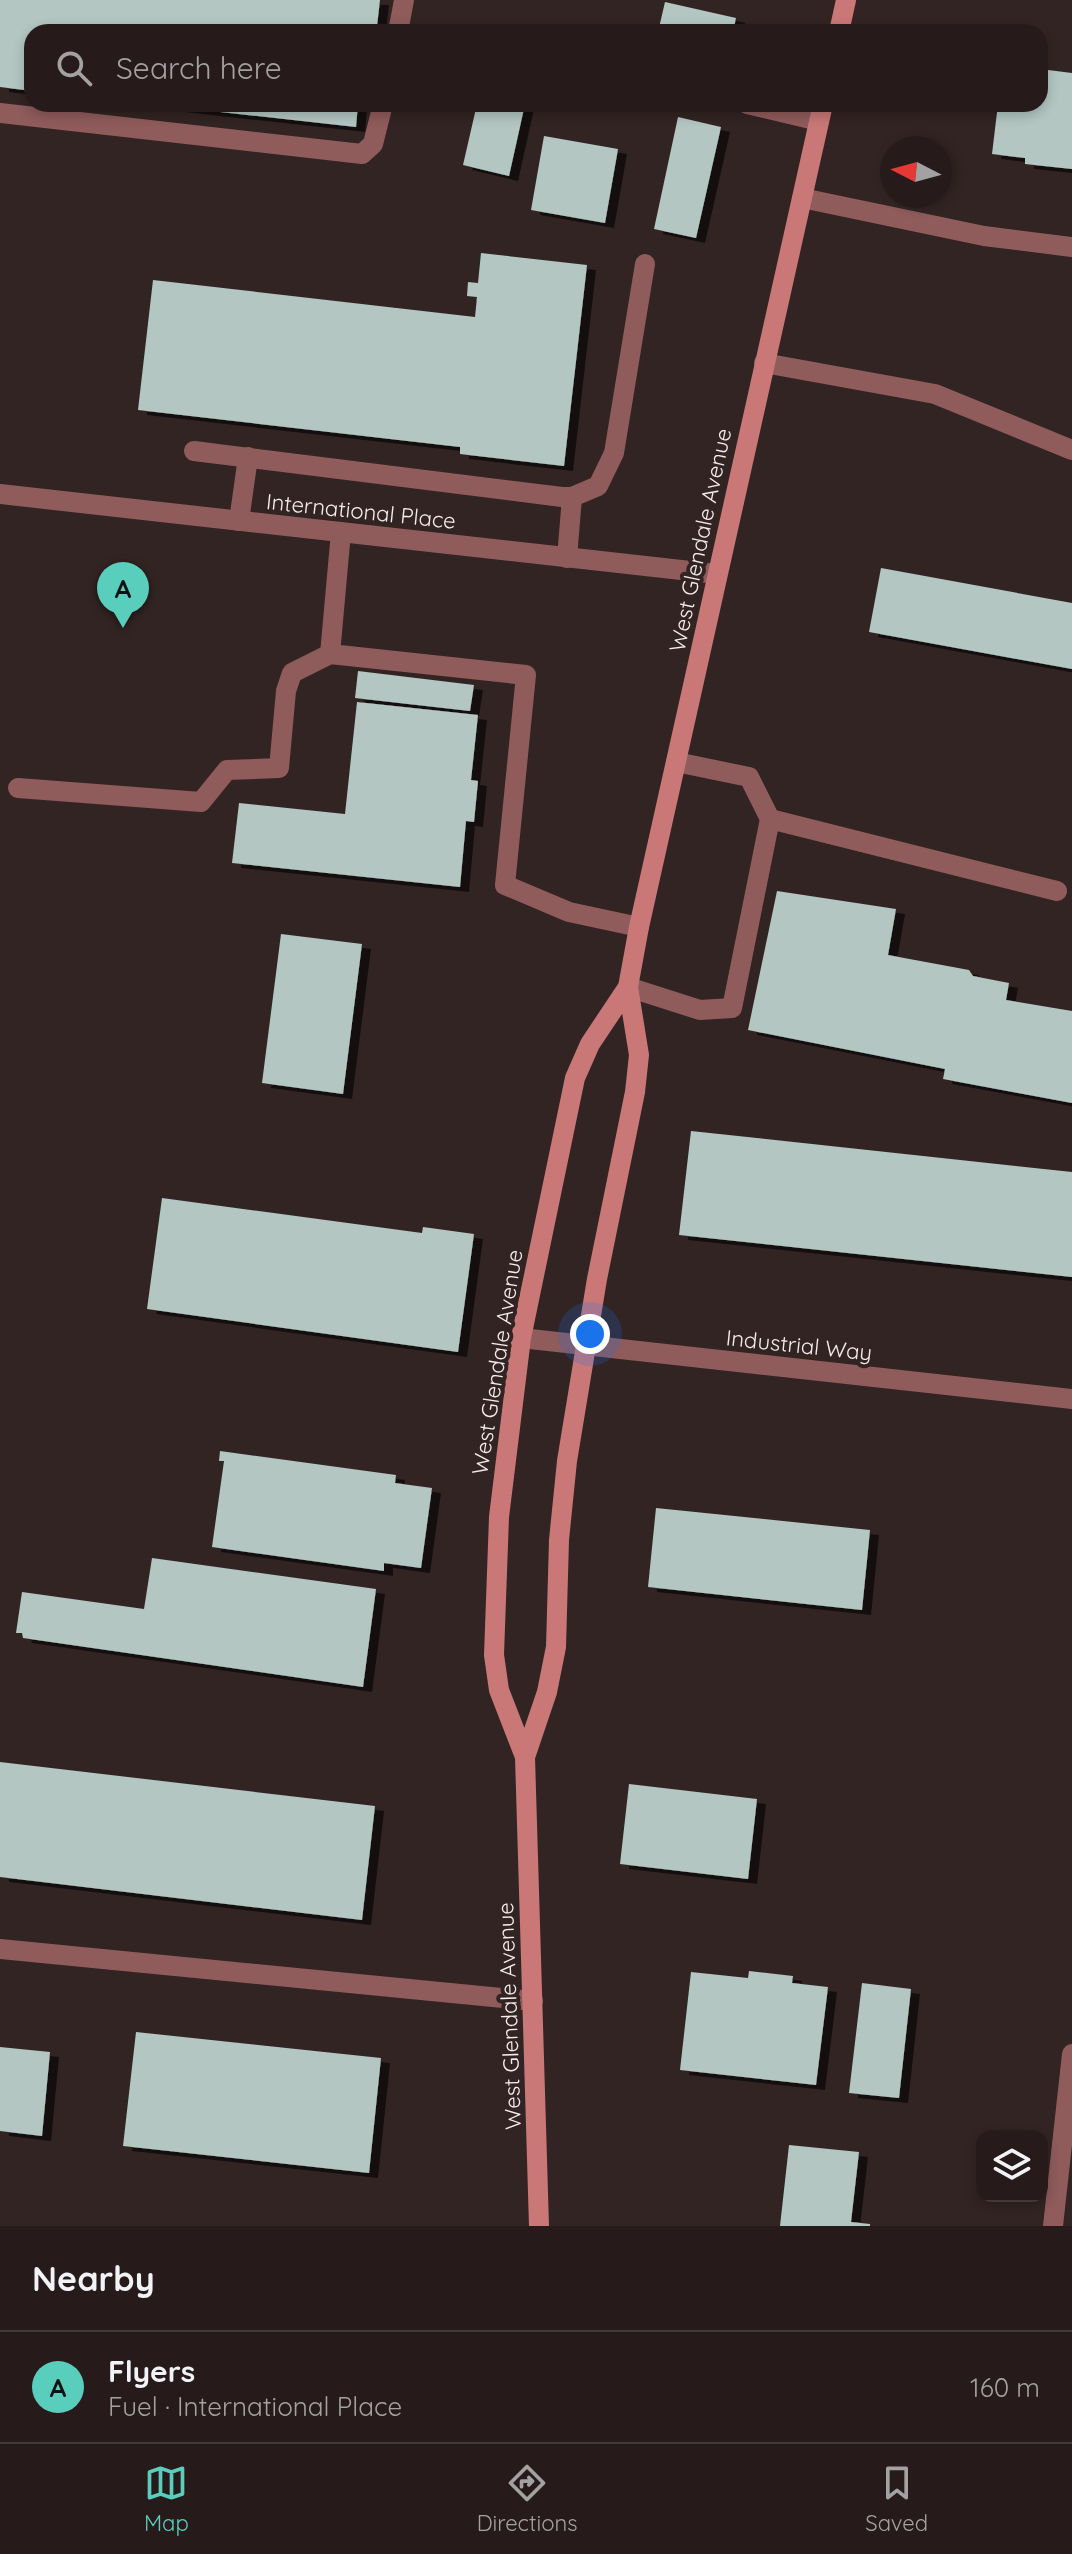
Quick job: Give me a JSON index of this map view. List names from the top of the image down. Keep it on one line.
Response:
{"streets":{"main road":["West Glendale Avenue"],"street":["International Place","Industrial Way"]},"crossings":[["International Place","West Glendale Avenue"],["West Glendale Avenue","Industrial Way"]],"north":"left","page":{"search":"Search here","pins":"A","heading":"Nearby","list":[{"mark":"A","name":"Flyers","note":"Fuel · International Place","value":"160 m"}],"nav":["Map","Directions","Saved"]}}
